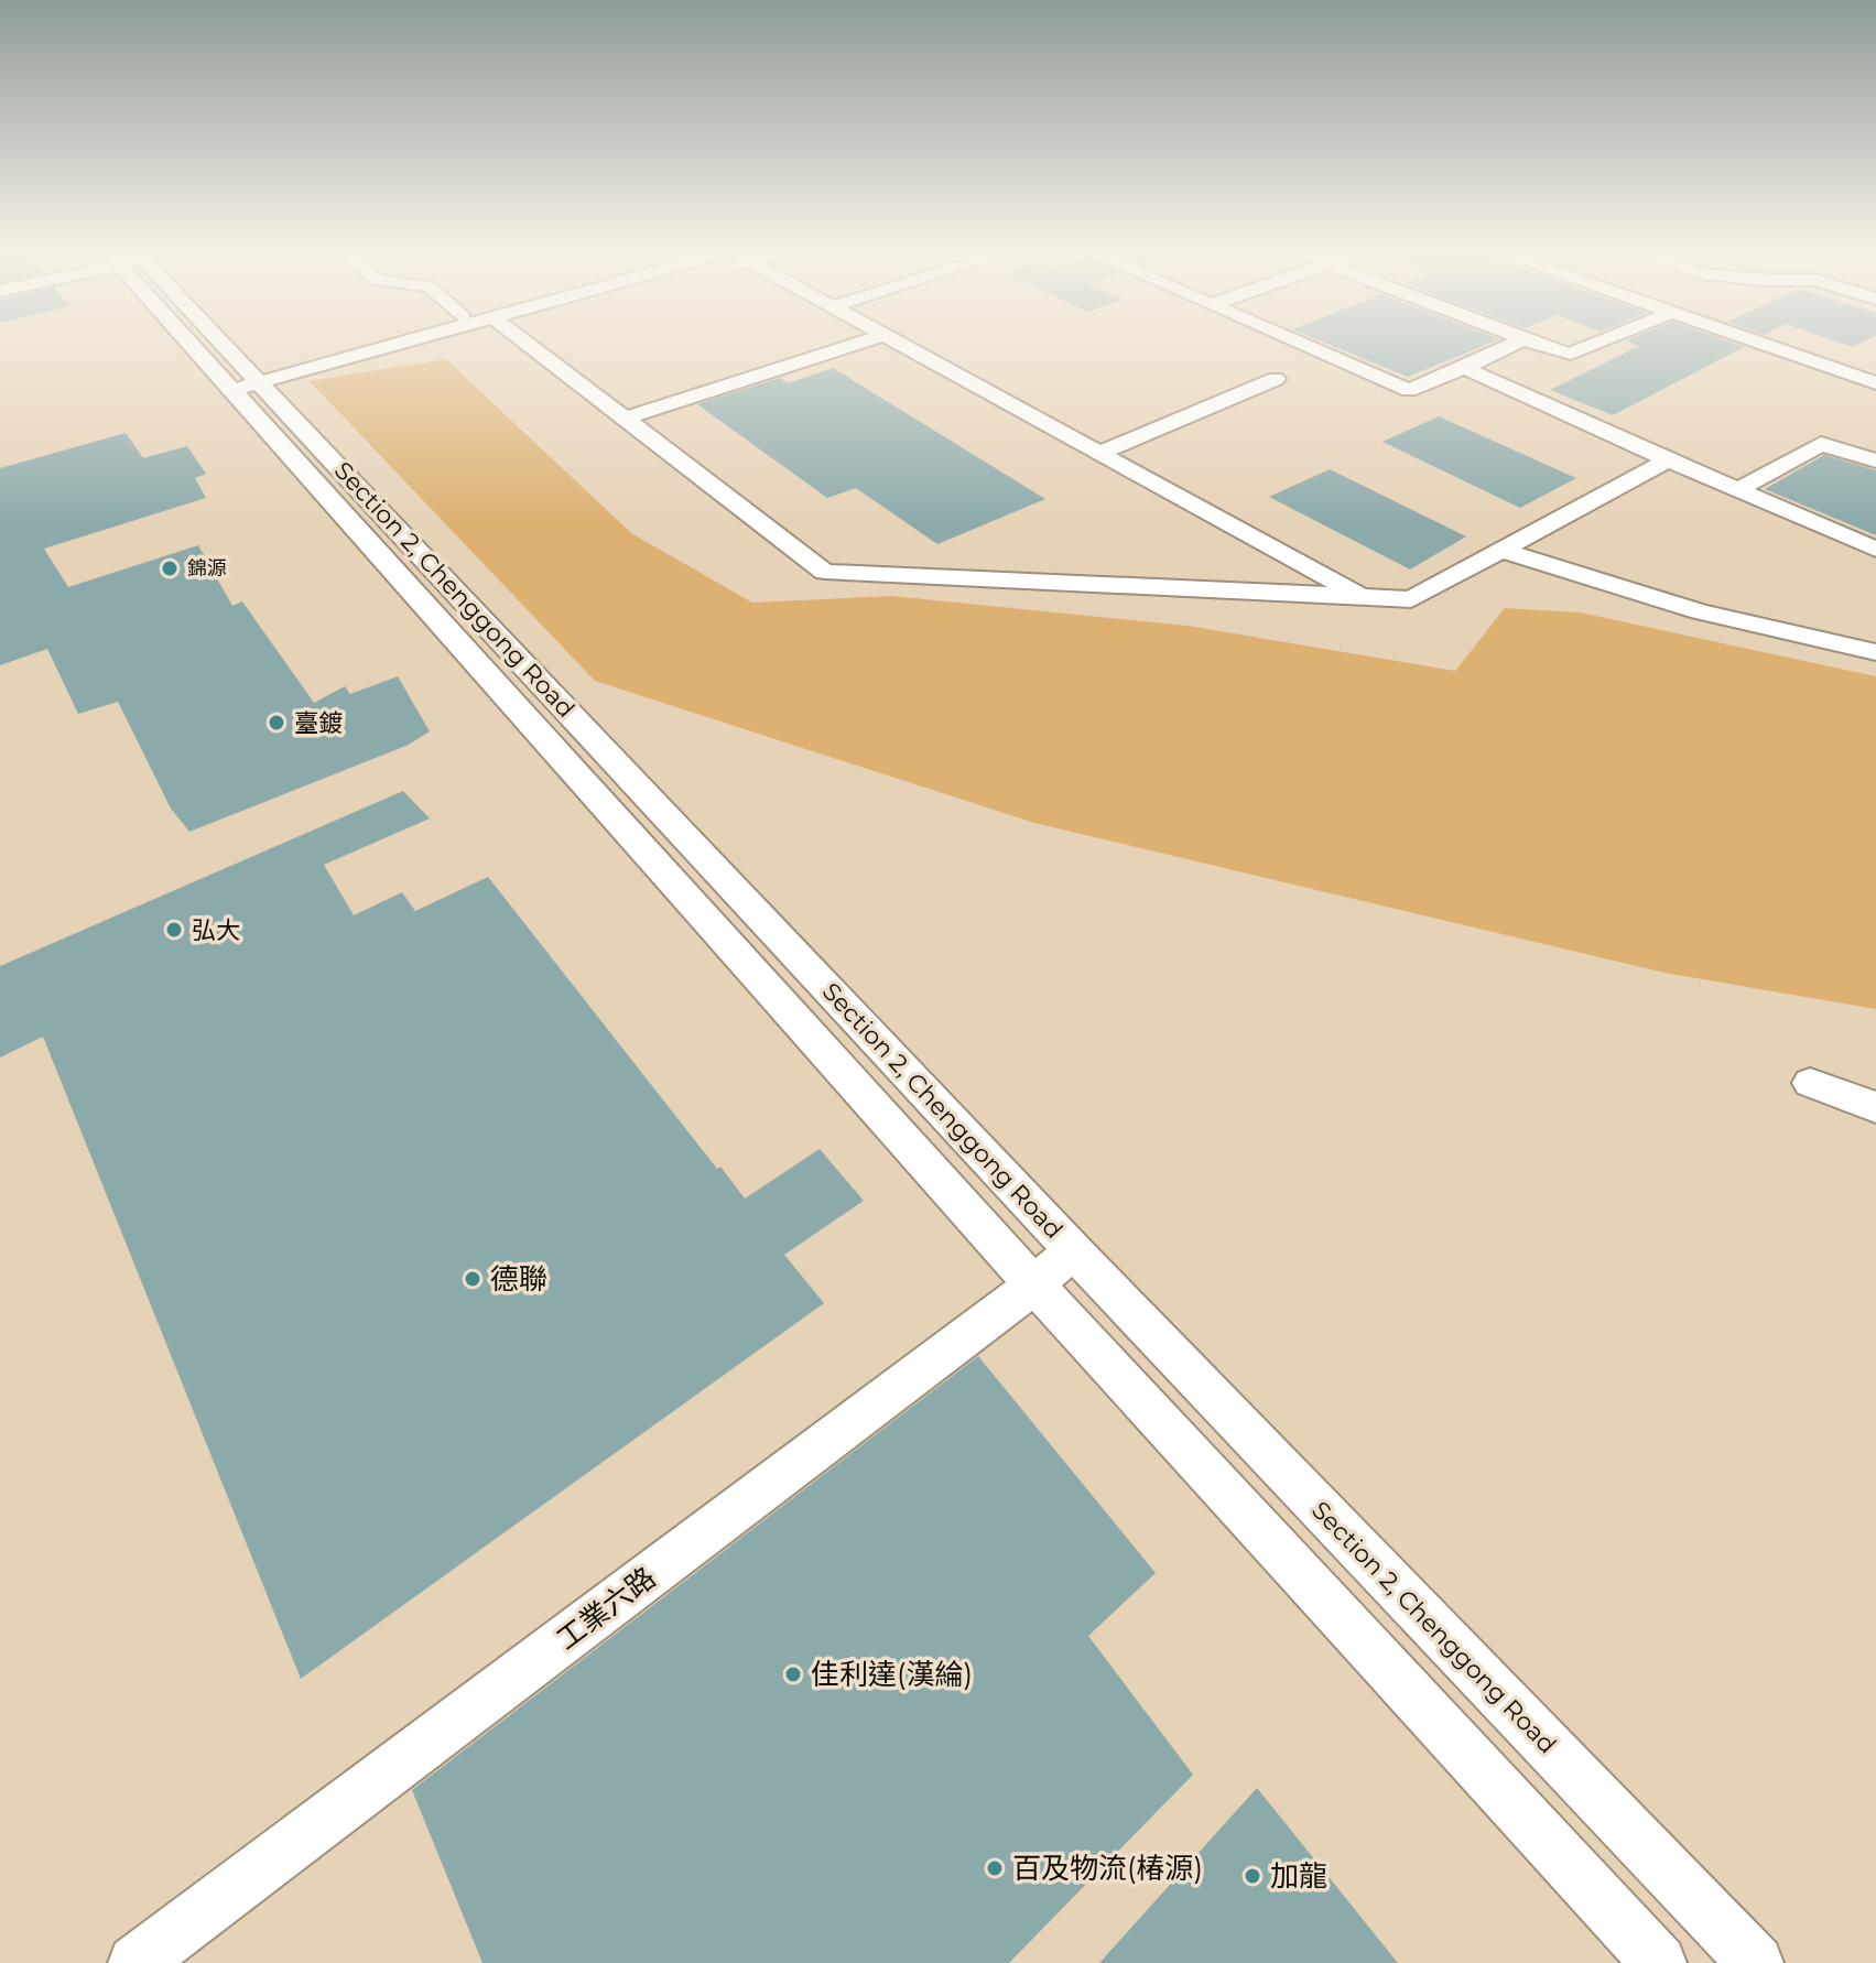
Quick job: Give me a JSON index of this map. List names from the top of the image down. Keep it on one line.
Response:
{"streets":{"street":["Section 2, Chenggong Road","工業六路"]},"crossings":[["Section 2, Chenggong Road","工業六路"]],"places":["錦源","臺鍍","弘大","德聯","佳利達(漢綸)","百及物流(椿源)","加龍"]}
